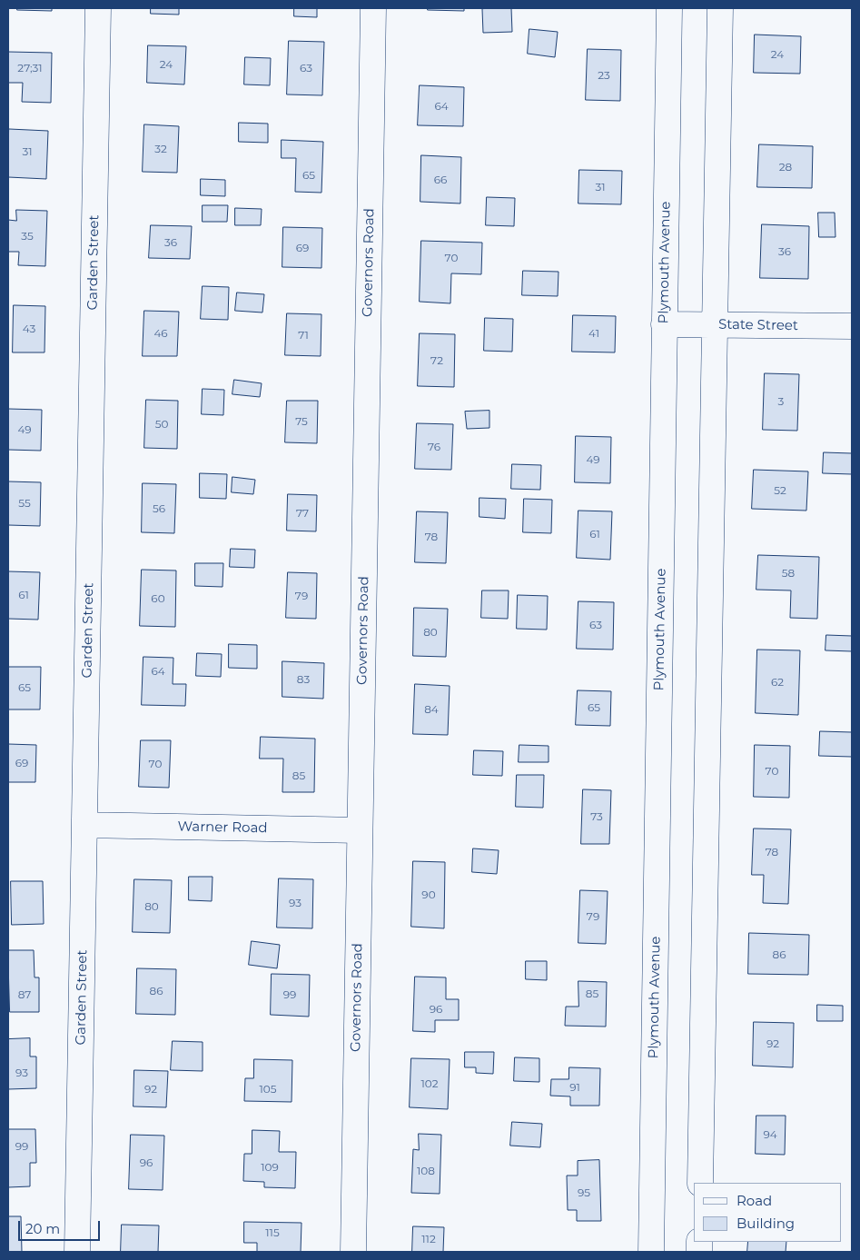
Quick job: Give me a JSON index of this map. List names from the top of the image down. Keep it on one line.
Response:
{"streets":{"street":["Garden Street","Governors Road","Plymouth Avenue","State Street","Warner Road"]},"crossings":[["Garden Street","Warner Road"],["Governors Road","Warner Road"],["Plymouth Avenue","State Street"]],"house_numbers":["24","24","27;31","63","23","64","32","31","28","65","66","31","35","36","69","36","70","43","46","41","71","72","3","75","50","49","76","49","52","55","56","77","61","78","58","61","79","60","63","80","64","83","62","65","65","84","69","70","70","85","73","78","90","93","80","79","86","86","85","87","99","96","92","93","102","91","92","105","94","99","96","109","108","95","115","112"],"legend":["Road","Building"],"scale_bar":"20 m"}
